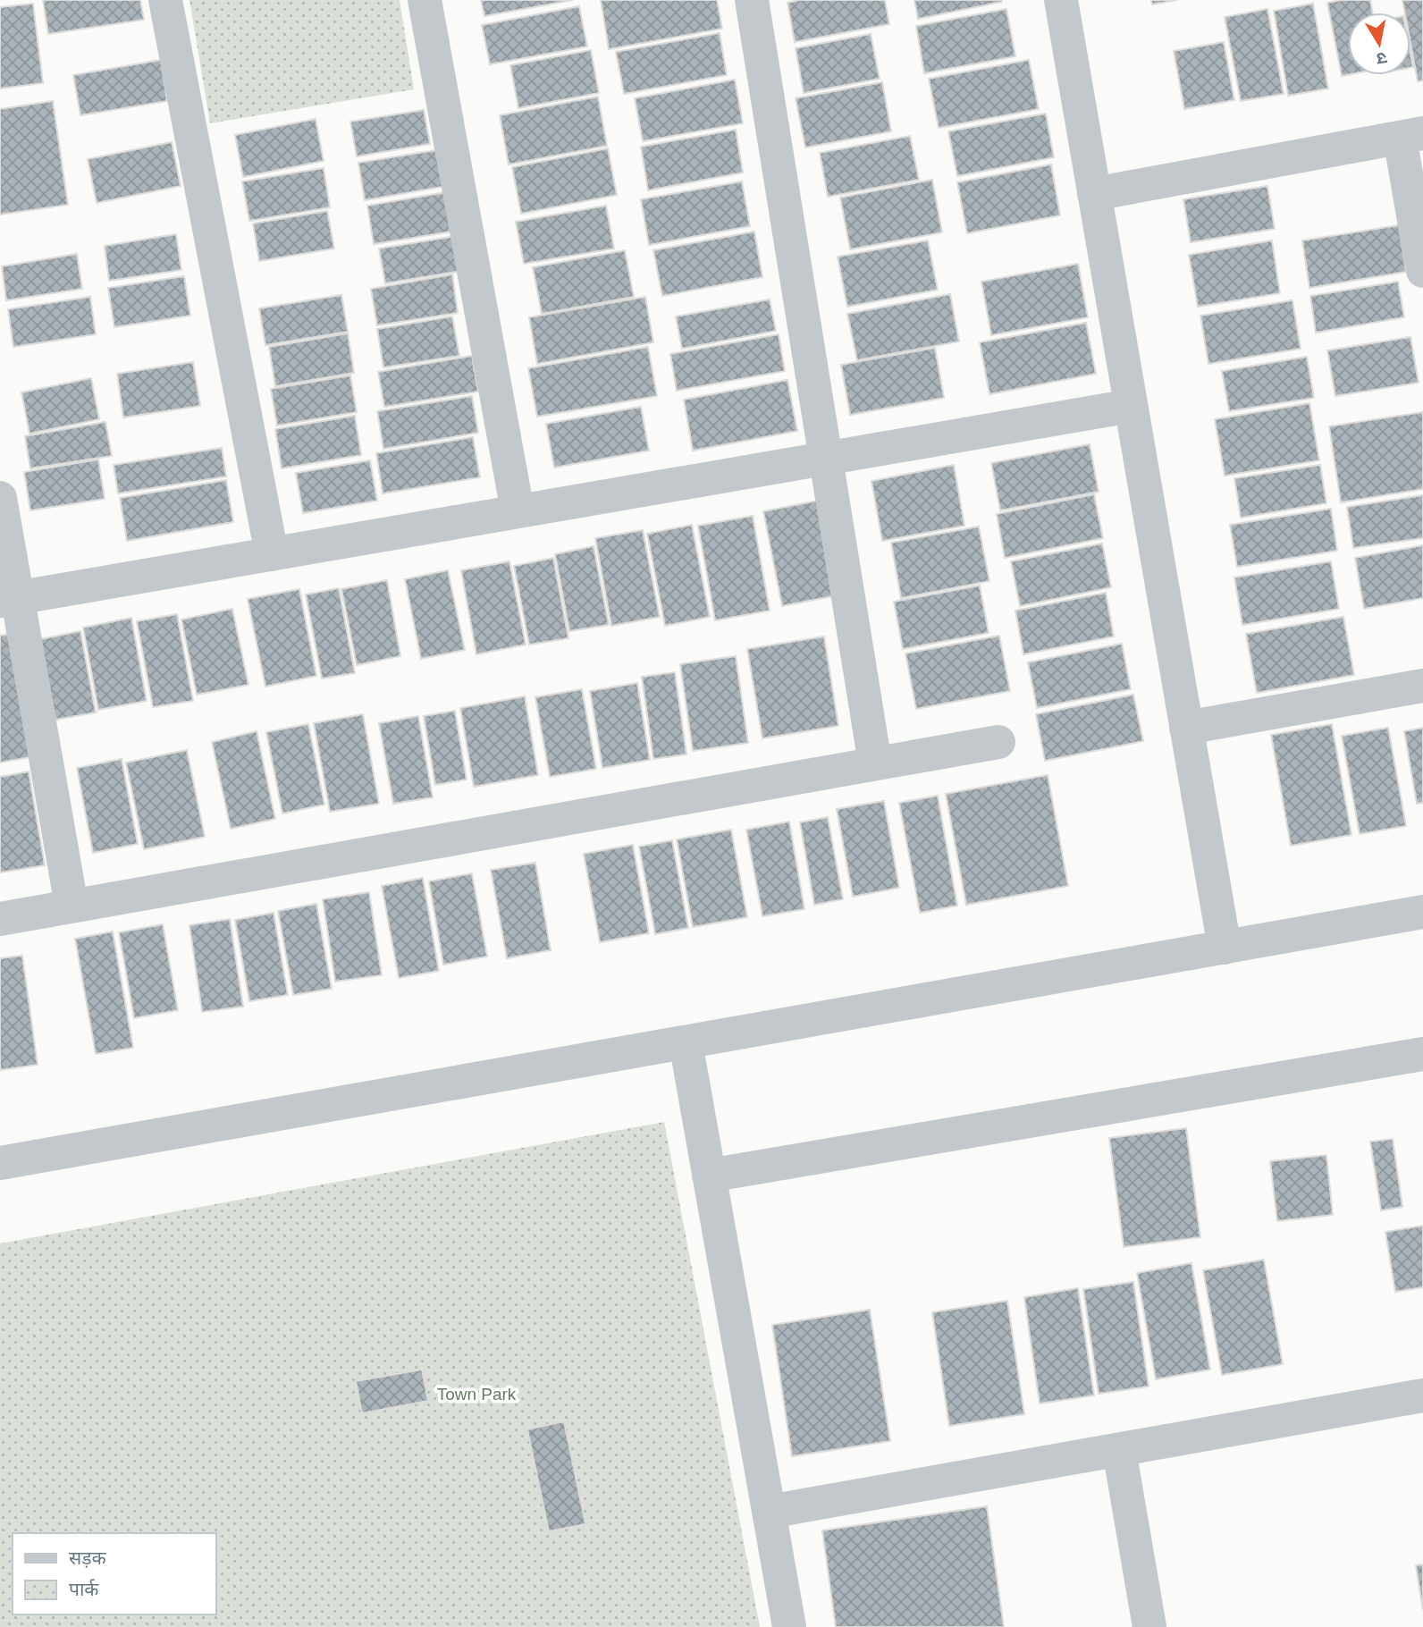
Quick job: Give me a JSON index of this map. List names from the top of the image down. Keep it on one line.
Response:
{"parks":["Town Park"],"legend":["सड़क","पार्क"],"north":"bottom"}
